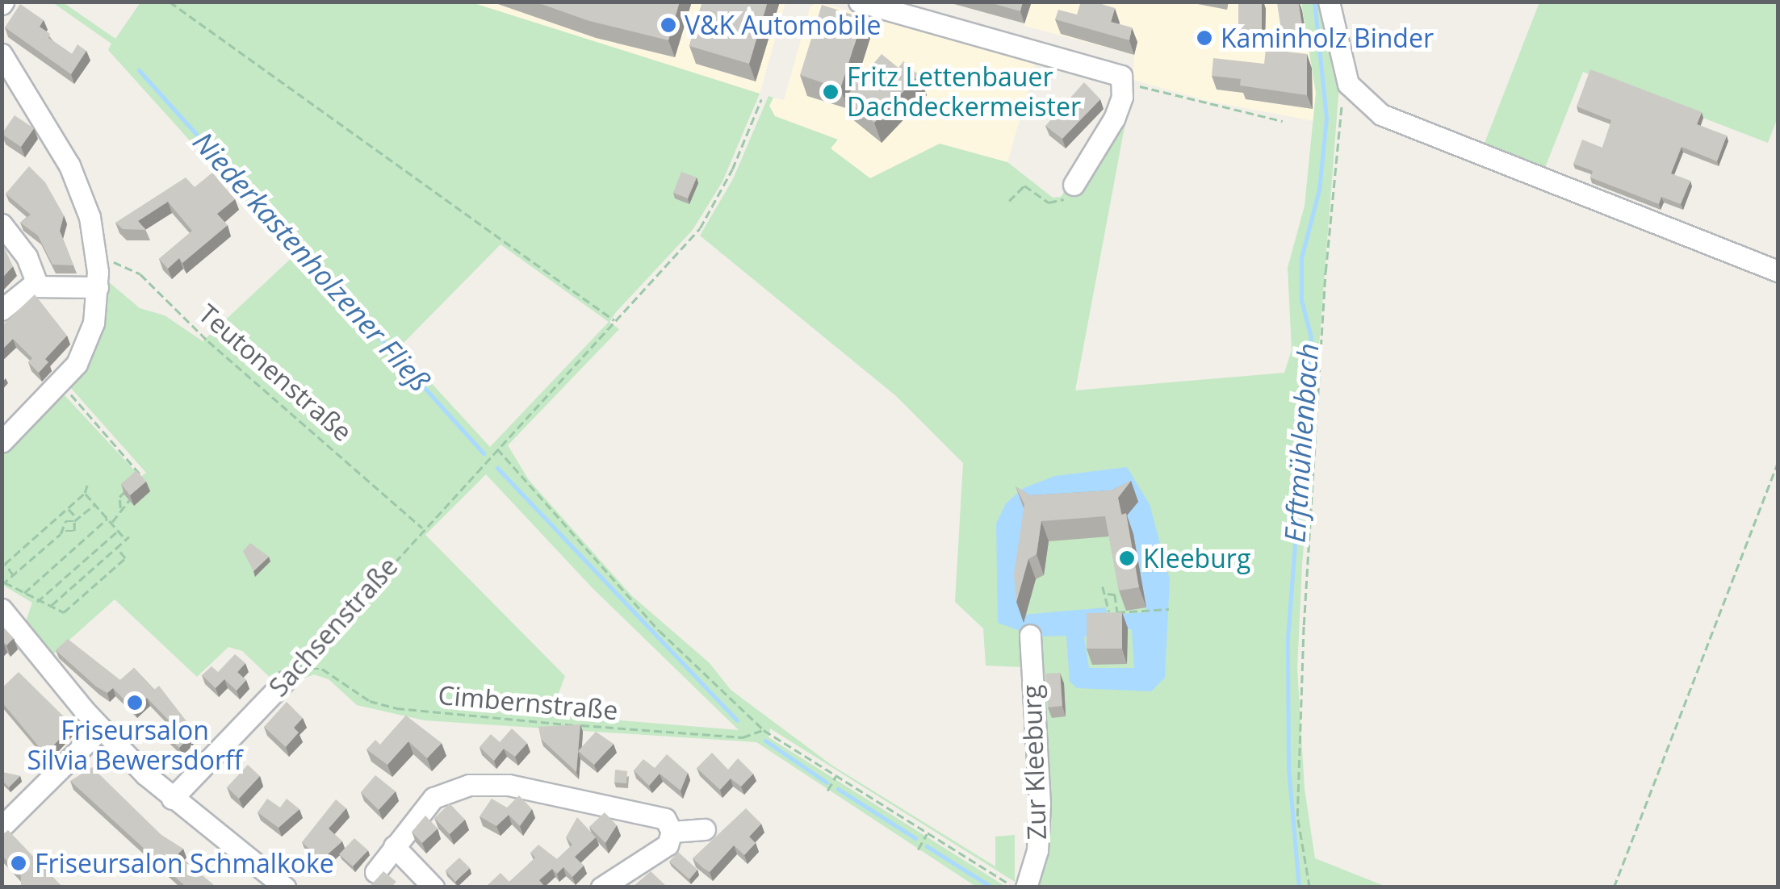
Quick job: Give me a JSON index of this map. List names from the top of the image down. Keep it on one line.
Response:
{"streets":{"street":["Sachsenstraße","Zur Kleeburg"],"path":["Teutonenstraße","Cimbernstraße"]},"crossings":[["Teutonenstraße","Sachsenstraße"],["Sachsenstraße","Cimbernstraße"]],"water":["Niederkastenholzener Fließ","Erftmühlenbach"],"places":["V&K Automobile","Kaminholz Binder","Fritz Lettenbauer Dachdeckermeister","Kleeburg","Friseursalon Silvia Bewersdorff","Friseursalon Schmalkoke"]}
